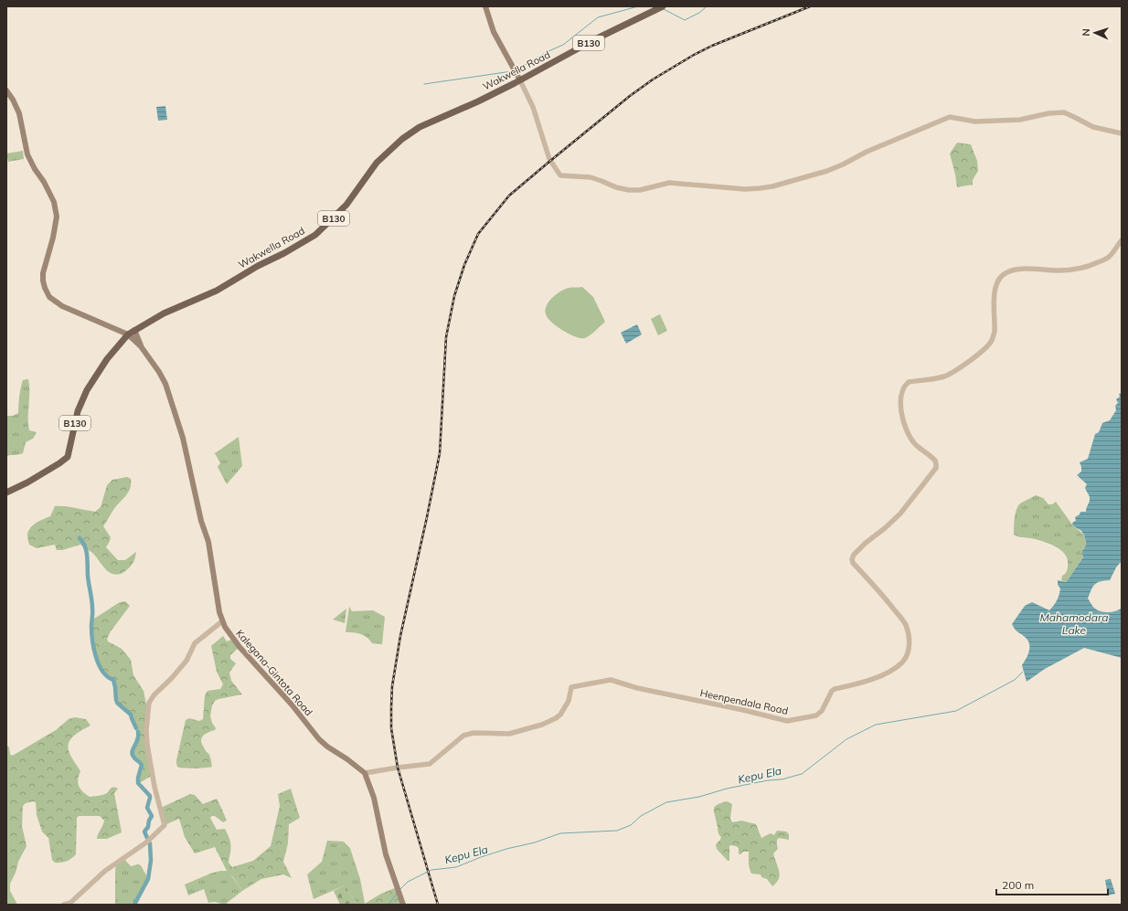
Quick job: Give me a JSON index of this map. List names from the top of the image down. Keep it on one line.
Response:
{"streets":{"main road":["B130","Wakwella Road","Kalegana-Gintota Road"],"street":["Heenpendala Road"]},"crossings":[["Wakwella Road","Kalegana-Gintota Road"],["Kalegana-Gintota Road","Heenpendala Road"]],"water":["Mahamodara Lake","Kepu Ela"],"scale_bar":"200 m","north":"left"}
